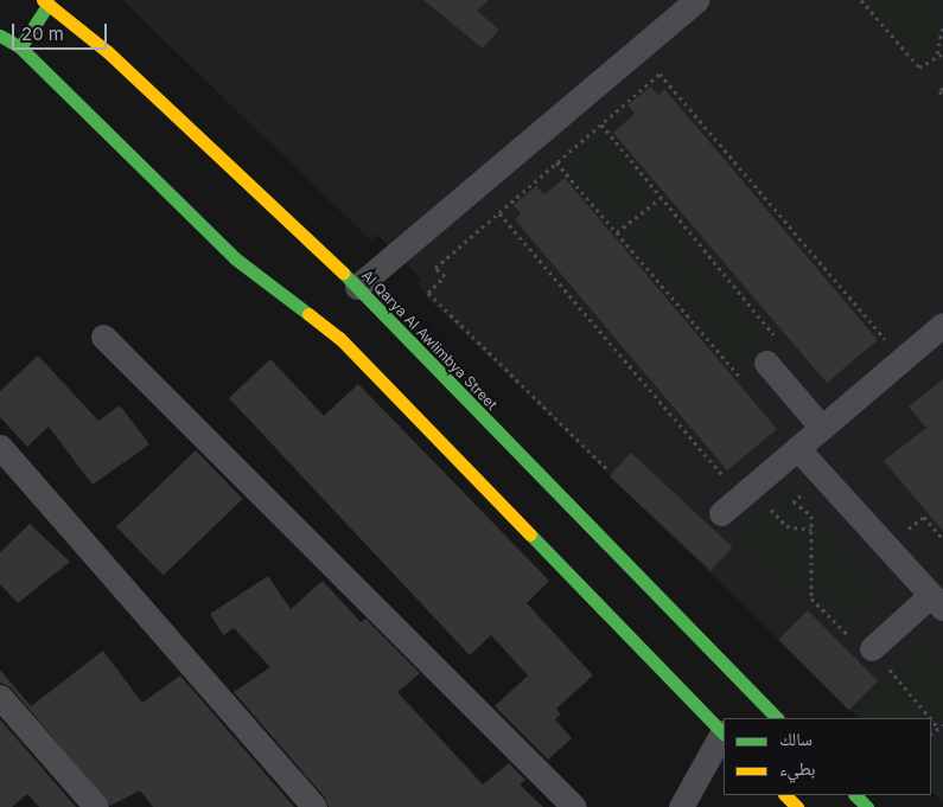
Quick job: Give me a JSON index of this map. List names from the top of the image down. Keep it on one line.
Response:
{"streets":{"main road":["Al Qarya Al Awlimbya Street"]},"legend":["سالك","بطيء"],"scale_bar":"20 m"}
